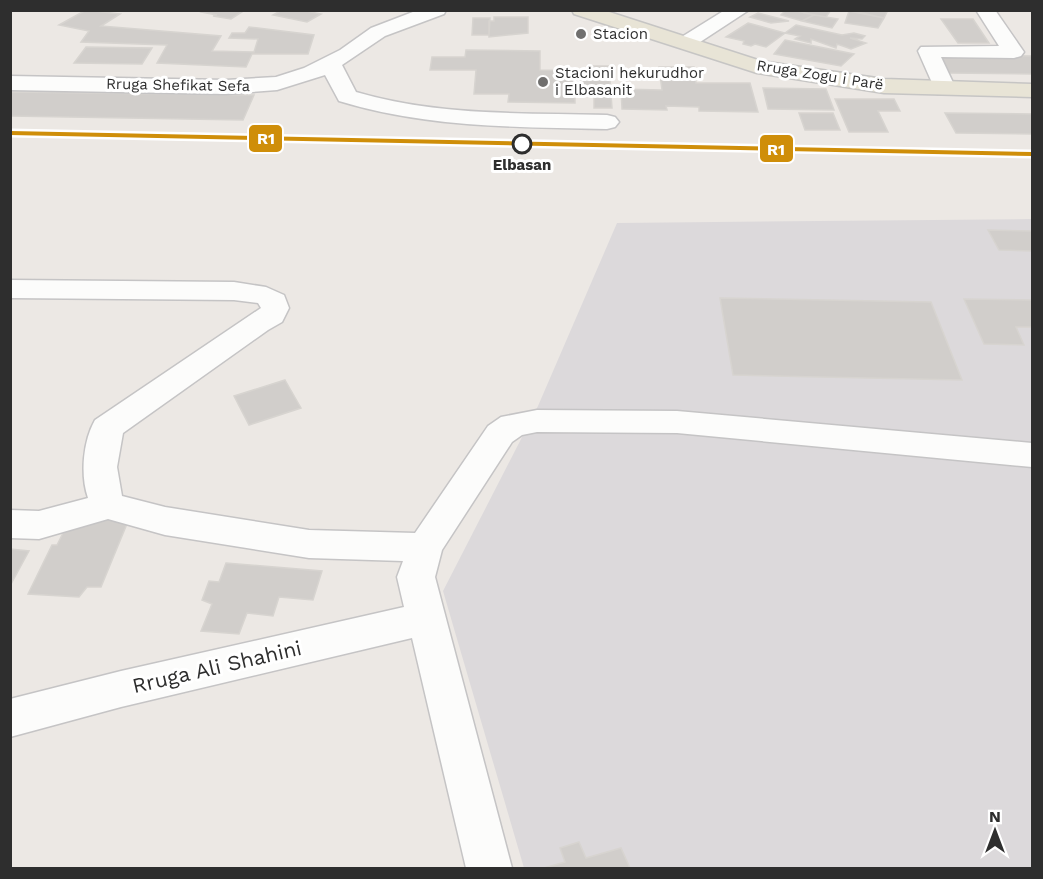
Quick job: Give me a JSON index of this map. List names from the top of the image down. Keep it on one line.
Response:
{"streets":{"main road":["Rruga Zogu i Parë"],"street":["Rruga Shefikat Sefa","Rruga Ali Shahini"]},"places":["Stacion","Stacioni hekurudhor i Elbasanit","Elbasan"],"lines":["transit line R1"],"north":"top"}
